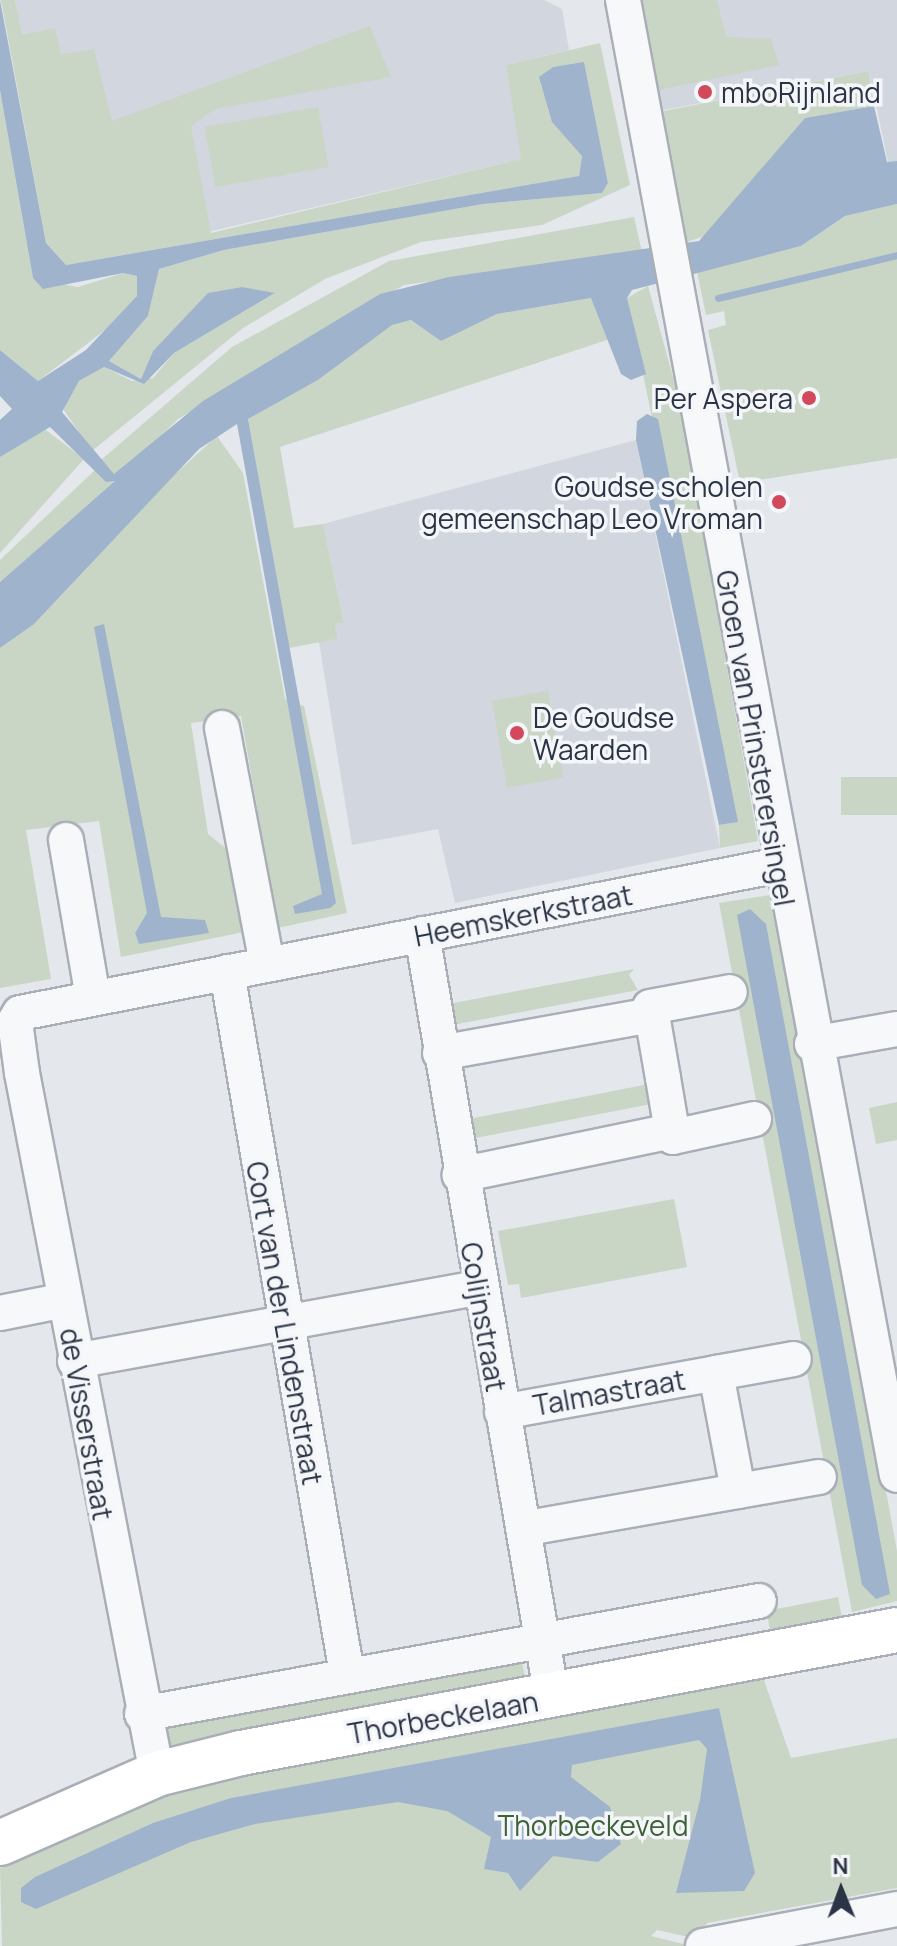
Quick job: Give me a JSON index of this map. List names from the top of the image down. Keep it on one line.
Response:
{"streets":{"main road":["Thorbeckelaan"],"street":["Groen van Prinsterersingel","Heemskerkstraat","Colijnstraat","Cort van der Lindenstraat","Talmastraat","de Visserstraat"]},"crossings":[["Groen van Prinsterersingel","Heemskerkstraat"],["Heemskerkstraat","Colijnstraat"],["Heemskerkstraat","Cort van der Lindenstraat"],["Heemskerkstraat","de Visserstraat"],["Colijnstraat","Talmastraat"],["Colijnstraat","Thorbeckelaan"],["Cort van der Lindenstraat","Thorbeckelaan"],["de Visserstraat","Thorbeckelaan"]],"parks":["Thorbeckeveld"],"places":["mboRijnland","Per Aspera","Goudse scholen gemeenschap Leo Vroman","De Goudse Waarden"],"north":"top"}
